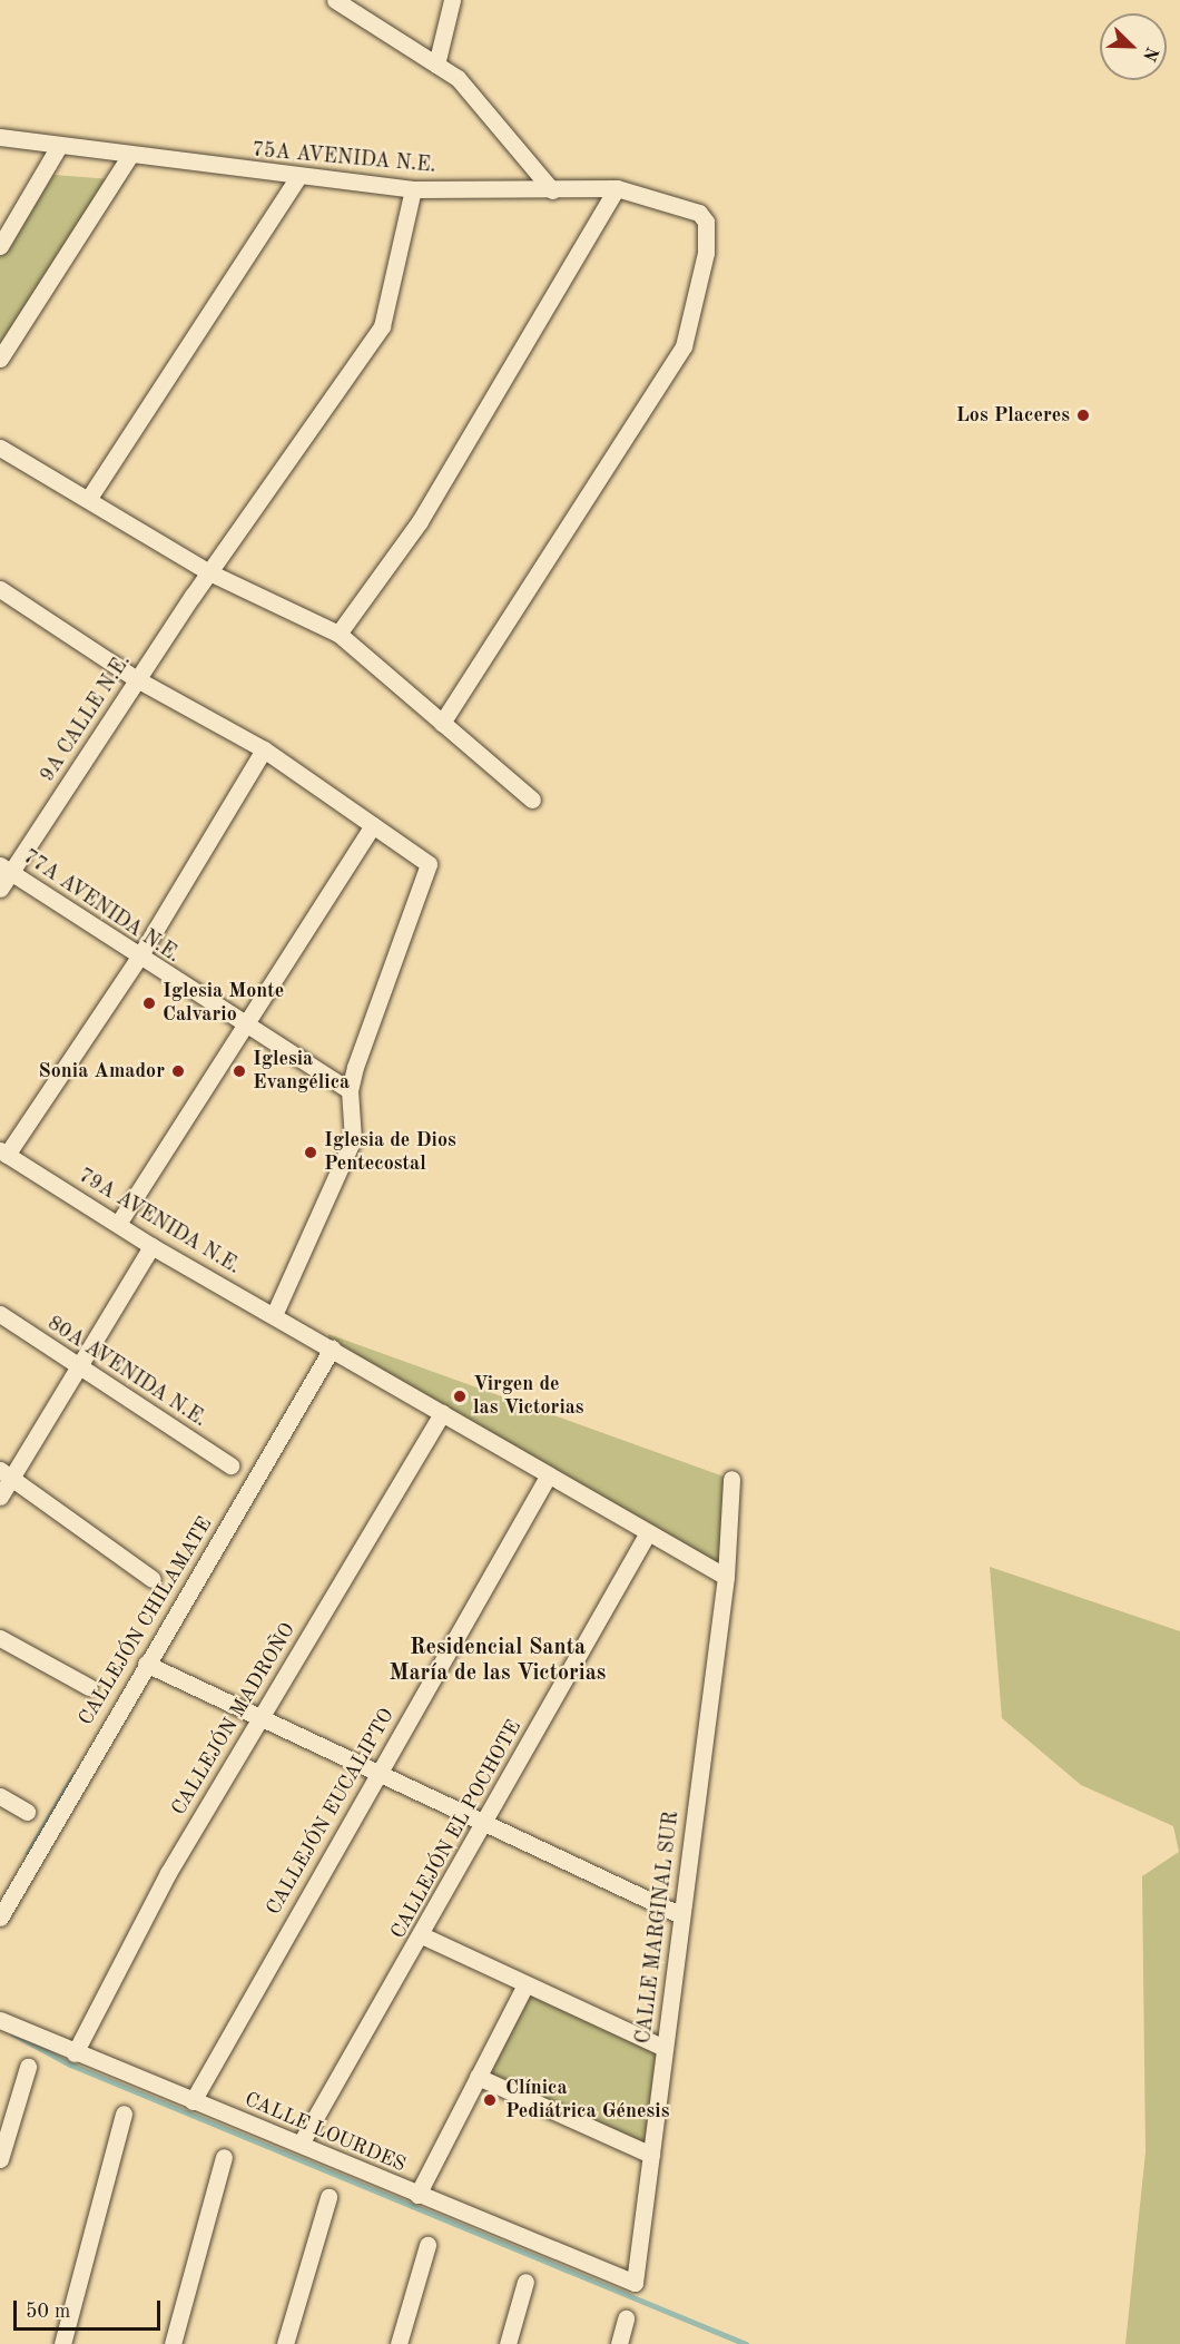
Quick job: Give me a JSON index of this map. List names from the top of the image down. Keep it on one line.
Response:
{"streets":{"street":["75A AVENIDA N.E.","9A CALLE N.E.","77A AVENIDA N.E.","79A AVENIDA N.E.","80A AVENIDA N.E.","CALLEJÓN CHILAMATE","CALLEJÓN MADROÑO","CALLEJÓN EUCALIPTO","CALLEJÓN EL POCHOTE","CALLE MARGINAL SUR","CALLE LOURDES"]},"crossings":[["75A AVENIDA N.E.","9A CALLE N.E."],["9A CALLE N.E.","77A AVENIDA N.E."],["79A AVENIDA N.E.","CALLEJÓN CHILAMATE"],["79A AVENIDA N.E.","CALLEJÓN MADROÑO"],["79A AVENIDA N.E.","CALLEJÓN EUCALIPTO"],["79A AVENIDA N.E.","CALLEJÓN EL POCHOTE"],["79A AVENIDA N.E.","CALLE MARGINAL SUR"],["CALLEJÓN MADROÑO","CALLE LOURDES"],["CALLEJÓN EUCALIPTO","CALLE LOURDES"],["CALLEJÓN EL POCHOTE","CALLE LOURDES"],["CALLE MARGINAL SUR","CALLE LOURDES"]],"districts":["Residencial Santa María de las Victorias"],"places":["Los Placeres","Iglesia Monte Calvario","Sonia Amador","Iglesia Evangélica","Iglesia de Dios Pentecostal","Virgen de las Victorias","Clínica Pediátrica Génesis"],"scale_bar":"50 m","north":"bottom right"}
